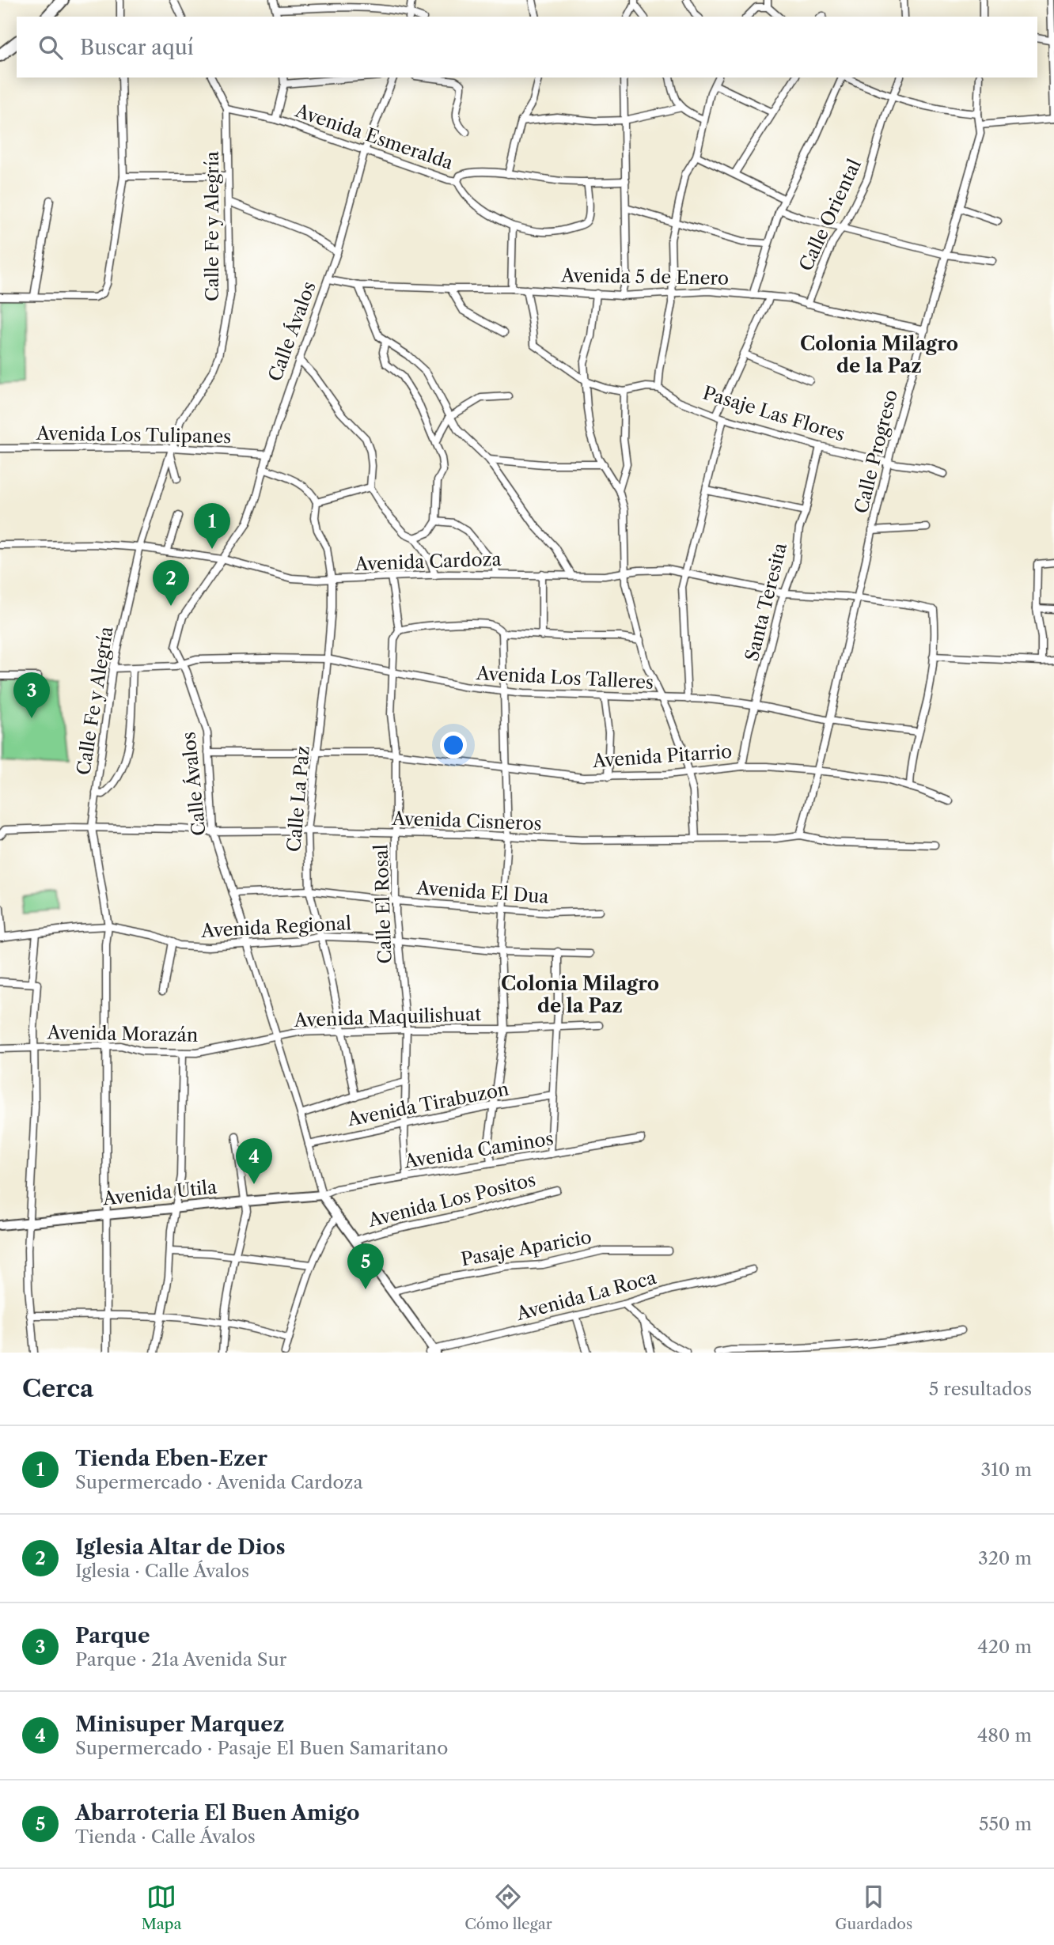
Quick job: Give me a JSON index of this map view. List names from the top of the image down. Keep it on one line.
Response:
{"streets":{"street":["Avenida Esmeralda","Calle Oriental","Calle Fe y Alegría","Avenida 5 de Enero","Calle Ávalos","Pasaje Las Flores","Avenida Los Tulipanes","Calle Progreso","Avenida Cardoza","Santa Teresita","Avenida Los Talleres","Avenida Pitarrio","Calle La Paz","Avenida Cisneros","Avenida El Dua","Calle El Rosal","Avenida Regional","Avenida Maquilishuat","Avenida Morazán","Avenida Tirabuzon","Avenida Caminos","Avenida Utila","Avenida Los Positos","Pasaje Aparicio","Avenida La Roca"]},"crossings":[["Avenida Esmeralda","Calle Fe y Alegría"],["Avenida Esmeralda","Calle Ávalos"],["Calle Oriental","Avenida 5 de Enero"],["Calle Fe y Alegría","Avenida Los Tulipanes"],["Calle Fe y Alegría","Avenida Cardoza"],["Calle Fe y Alegría","Avenida Los Talleres"],["Calle Fe y Alegría","Avenida Cisneros"],["Calle Fe y Alegría","Avenida Regional"],["Calle Fe y Alegría","Avenida Morazán"],["Calle Fe y Alegría","Avenida Utila"],["Avenida 5 de Enero","Calle Ávalos"],["Avenida 5 de Enero","Calle Progreso"],["Calle Ávalos","Avenida Los Tulipanes"],["Calle Ávalos","Avenida Cardoza"],["Calle Ávalos","Avenida Los Talleres"],["Calle Ávalos","Avenida Pitarrio"],["Calle Ávalos","Avenida Cisneros"],["Calle Ávalos","Avenida El Dua"],["Calle Ávalos","Avenida Regional"],["Calle Ávalos","Avenida Maquilishuat"],["Calle Ávalos","Avenida Morazán"],["Calle Ávalos","Avenida Tirabuzon"],["Calle Ávalos","Avenida Caminos"],["Calle Ávalos","Avenida Utila"],["Calle Ávalos","Avenida Los Positos"],["Calle Ávalos","Pasaje Aparicio"],["Calle Ávalos","Avenida La Roca"],["Pasaje Las Flores","Calle Progreso"],["Pasaje Las Flores","Santa Teresita"],["Calle Progreso","Avenida Cardoza"],["Calle Progreso","Avenida Los Talleres"],["Calle Progreso","Avenida Pitarrio"],["Calle Progreso","Avenida Cisneros"],["Avenida Cardoza","Santa Teresita"],["Avenida Cardoza","Calle La Paz"],["Santa Teresita","Avenida Los Talleres"],["Santa Teresita","Avenida Pitarrio"],["Avenida Los Talleres","Calle La Paz"],["Avenida Los Talleres","Calle El Rosal"],["Avenida Pitarrio","Calle La Paz"],["Avenida Pitarrio","Calle El Rosal"],["Calle La Paz","Avenida Cisneros"],["Calle La Paz","Avenida El Dua"],["Calle La Paz","Avenida Regional"],["Calle La Paz","Avenida Maquilishuat"],["Avenida Cisneros","Calle El Rosal"],["Avenida El Dua","Calle El Rosal"],["Calle El Rosal","Avenida Regional"],["Calle El Rosal","Avenida Maquilishuat"],["Calle El Rosal","Avenida Tirabuzon"],["Calle El Rosal","Avenida Caminos"],["Avenida Maquilishuat","Avenida Morazán"],["Avenida Caminos","Avenida Utila"]],"districts":["Colonia Milagro de la Paz","Colonia Milagro de la Paz"],"page":{"search":"Buscar aquí","pins":["1","2","3","4","5"],"heading":["Cerca","5 resultados"],"list":[{"mark":"1","name":"Tienda Eben-Ezer","note":"Supermercado · Avenida Cardoza","value":"310 m"},{"mark":"2","name":"Iglesia Altar de Dios","note":"Iglesia · Calle Ávalos","value":"320 m"},{"mark":"3","name":"Parque","note":"Parque · 21a Avenida Sur","value":"420 m"},{"mark":"4","name":"Minisuper Marquez","note":"Supermercado · Pasaje El Buen Samaritano","value":"480 m"},{"mark":"5","name":"Abarroteria El Buen Amigo","note":"Tienda · Calle Ávalos","value":"550 m"}],"nav":["Mapa","Cómo llegar","Guardados"]}}
